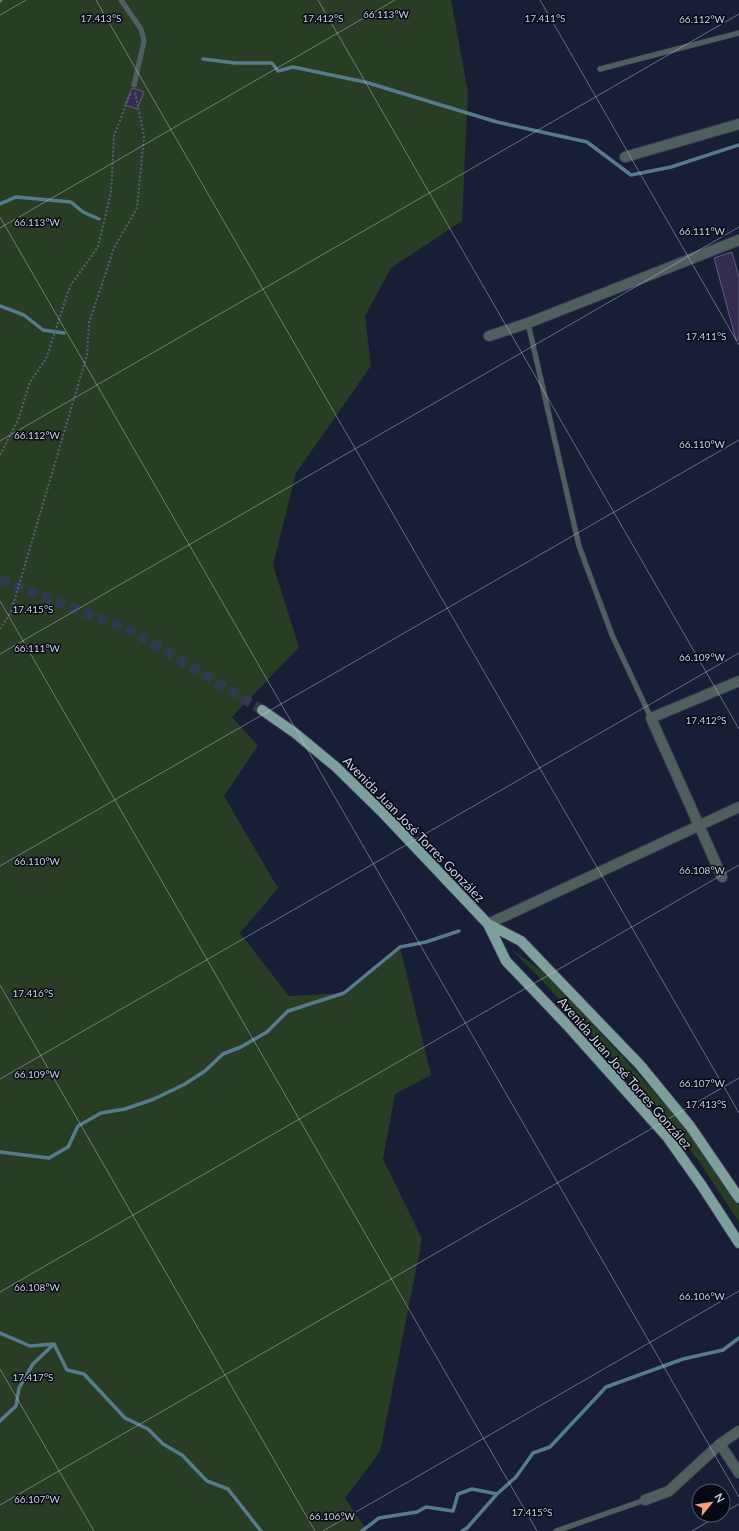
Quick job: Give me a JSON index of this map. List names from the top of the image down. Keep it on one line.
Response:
{"streets":{"main road":["Avenida Juan José Torres González"]},"north":"top right","coordinates":["66.113°W","17.413°S","17.412°S","17.411°S","66.112°W","66.111°W","66.110°W","17.415°S","66.109°W","66.108°W","17.416°S","66.107°W","66.106°W","17.417°S"]}
